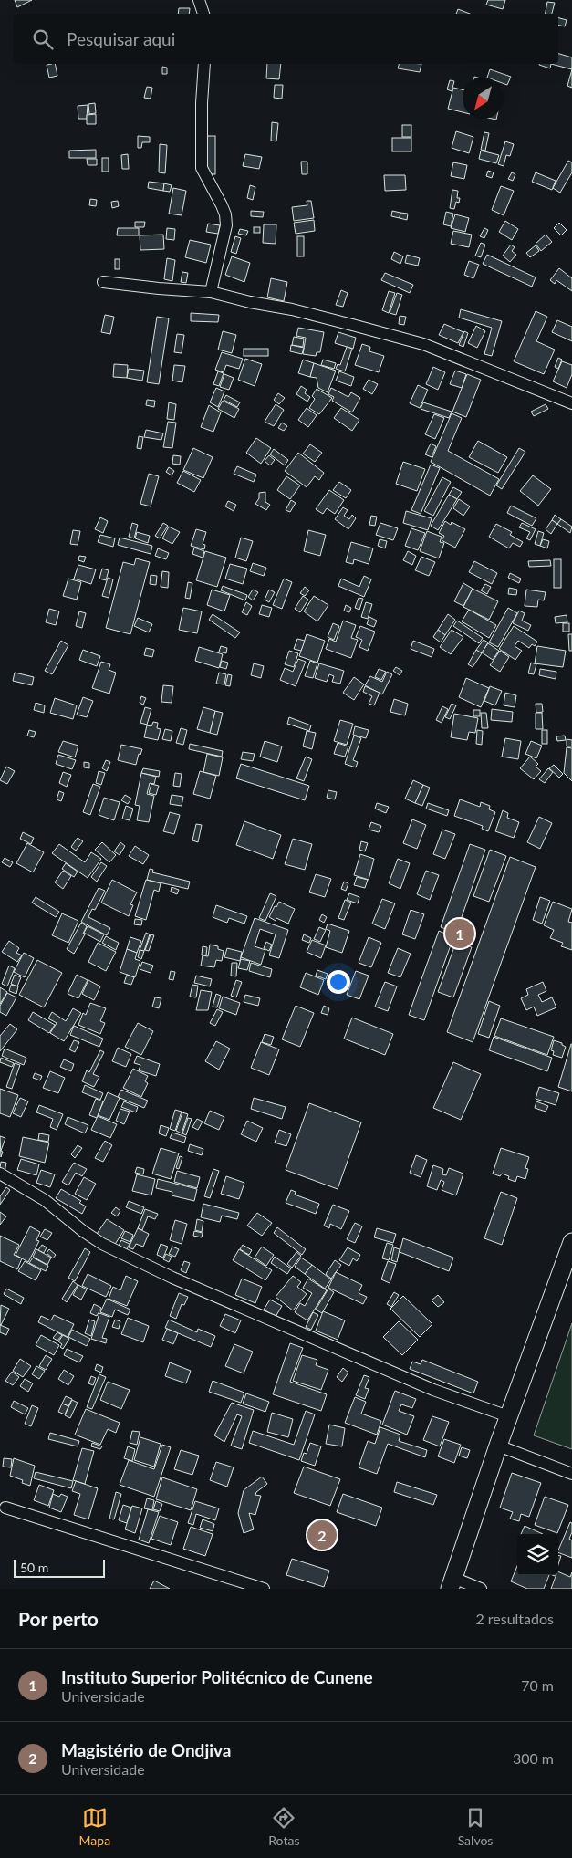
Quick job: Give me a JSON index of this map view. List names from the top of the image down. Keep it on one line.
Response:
{"scale_bar":"50 m","north":"bottom left","page":{"search":"Pesquisar aqui","pins":["1","2"],"scale":"50 m","heading":["Por perto","2 resultados"],"list":[{"mark":"1","name":"Instituto Superior Politécnico de Cunene","note":"Universidade","value":"70 m"},{"mark":"2","name":"Magistério de Ondjiva","note":"Universidade","value":"300 m"}],"nav":["Mapa","Rotas","Salvos"]}}
